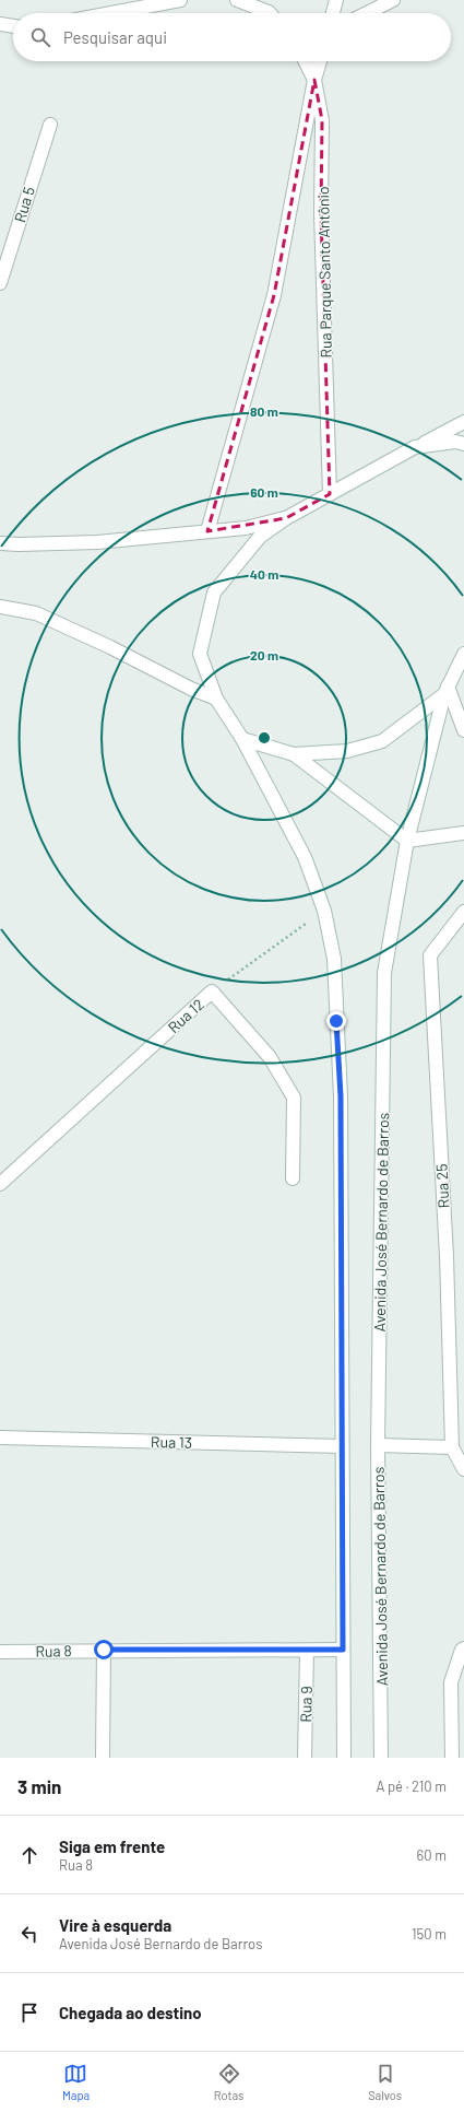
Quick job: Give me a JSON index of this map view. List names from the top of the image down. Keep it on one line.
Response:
{"streets":{"street":["Rua 5","Rua Parque Santo Antônio","Rua 12","Rua 25","Avenida José Bernardo de Barros","Rua 13","Rua 8","Rua 9"]},"crossings":[["Rua 8","Rua 9"]],"page":{"search":"Pesquisar aqui","heading":["3 min","A pé · 210 m"],"list":[["Siga em frente","Rua 8","60 m"],["Vire à esquerda","Avenida José Bernardo de Barros","150 m"],"Chegada ao destino"],"nav":["Mapa","Rotas","Salvos"]},"rings":["80 m","60 m","40 m","20 m"]}
